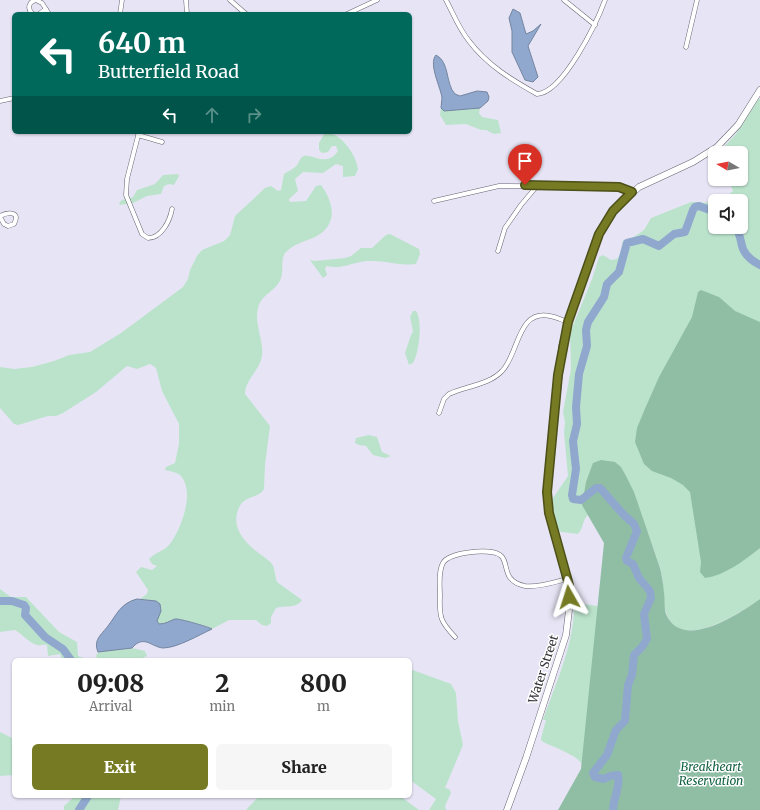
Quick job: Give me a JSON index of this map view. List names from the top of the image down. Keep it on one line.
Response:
{"streets":{"main road":["Water Street"]},"parks":["Breakheart Reservation"],"north":"left","page":{"turn":["640 m","Butterfield Road"],"eta":["09:08","Arrival","2","min","800","m"],"buttons":["Exit","Share"]}}
